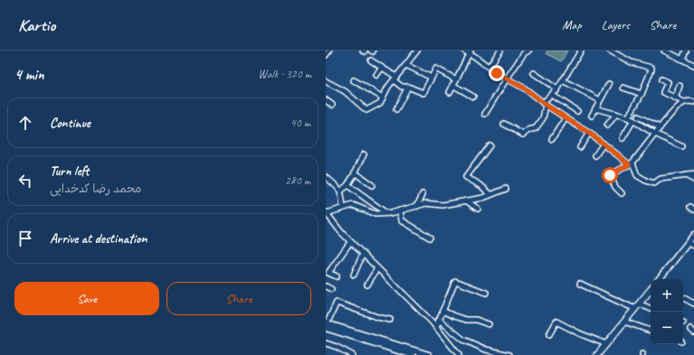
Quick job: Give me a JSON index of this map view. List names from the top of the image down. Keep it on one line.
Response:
{"page":{"header":"Kartio","nav":["Map","Layers","Share"],"heading":["4 min","Walk · 320 m"],"list":[["Continue","40 m"],["Turn left","محمد رضا کدخدایی","280 m"],"Arrive at destination"],"buttons":["Save","Share"],"map_buttons":["+","−"]}}
